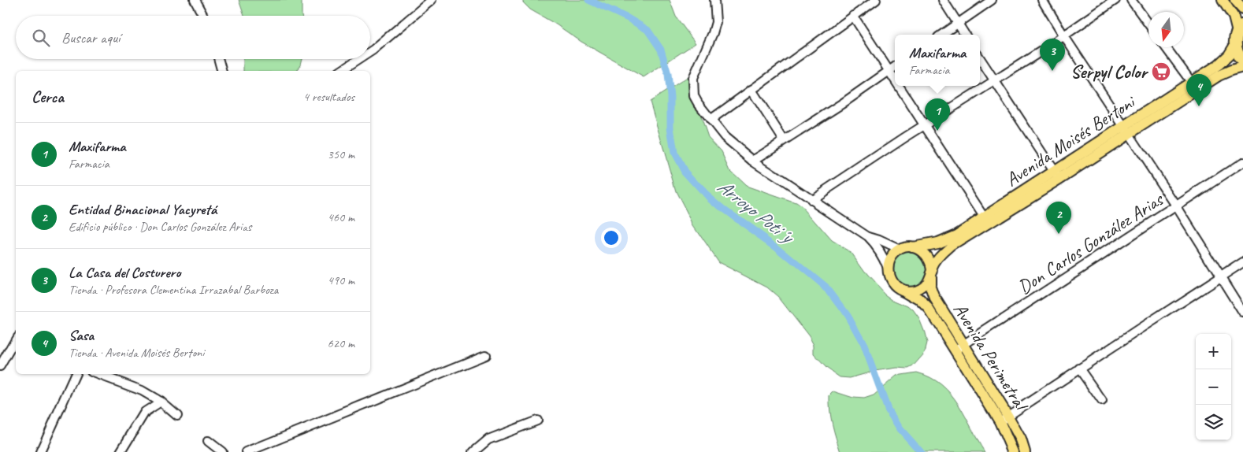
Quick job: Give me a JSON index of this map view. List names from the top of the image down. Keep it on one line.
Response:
{"streets":{"main road":["Avenida Moisés Bertoni","Avenida Perimetral"],"street":["Don Carlos González Arias"]},"crossings":[["Avenida Moisés Bertoni","Avenida Perimetral"],["Don Carlos González Arias","Avenida Perimetral"]],"water":["Arroyo Poti´y"],"places":{"supermarket":["Serpyl Color"]},"north":"bottom","page":{"search":"Buscar aquí","popup":["Maxifarma","Farmacia"],"pins":["3","4","1","2"],"heading":["Cerca","4 resultados"],"list":[{"mark":"1","name":"Maxifarma","note":"Farmacia","value":"350 m"},{"mark":"2","name":"Entidad Binacional Yacyretá","note":"Edificio público · Don Carlos González Arias","value":"460 m"},{"mark":"3","name":"La Casa del Costurero","note":"Tienda · Profesora Clementina Irrazabal Barboza","value":"490 m"},{"mark":"4","name":"Sasa","note":"Tienda · Avenida Moisés Bertoni","value":"620 m"}],"map_buttons":["+","−"]}}
